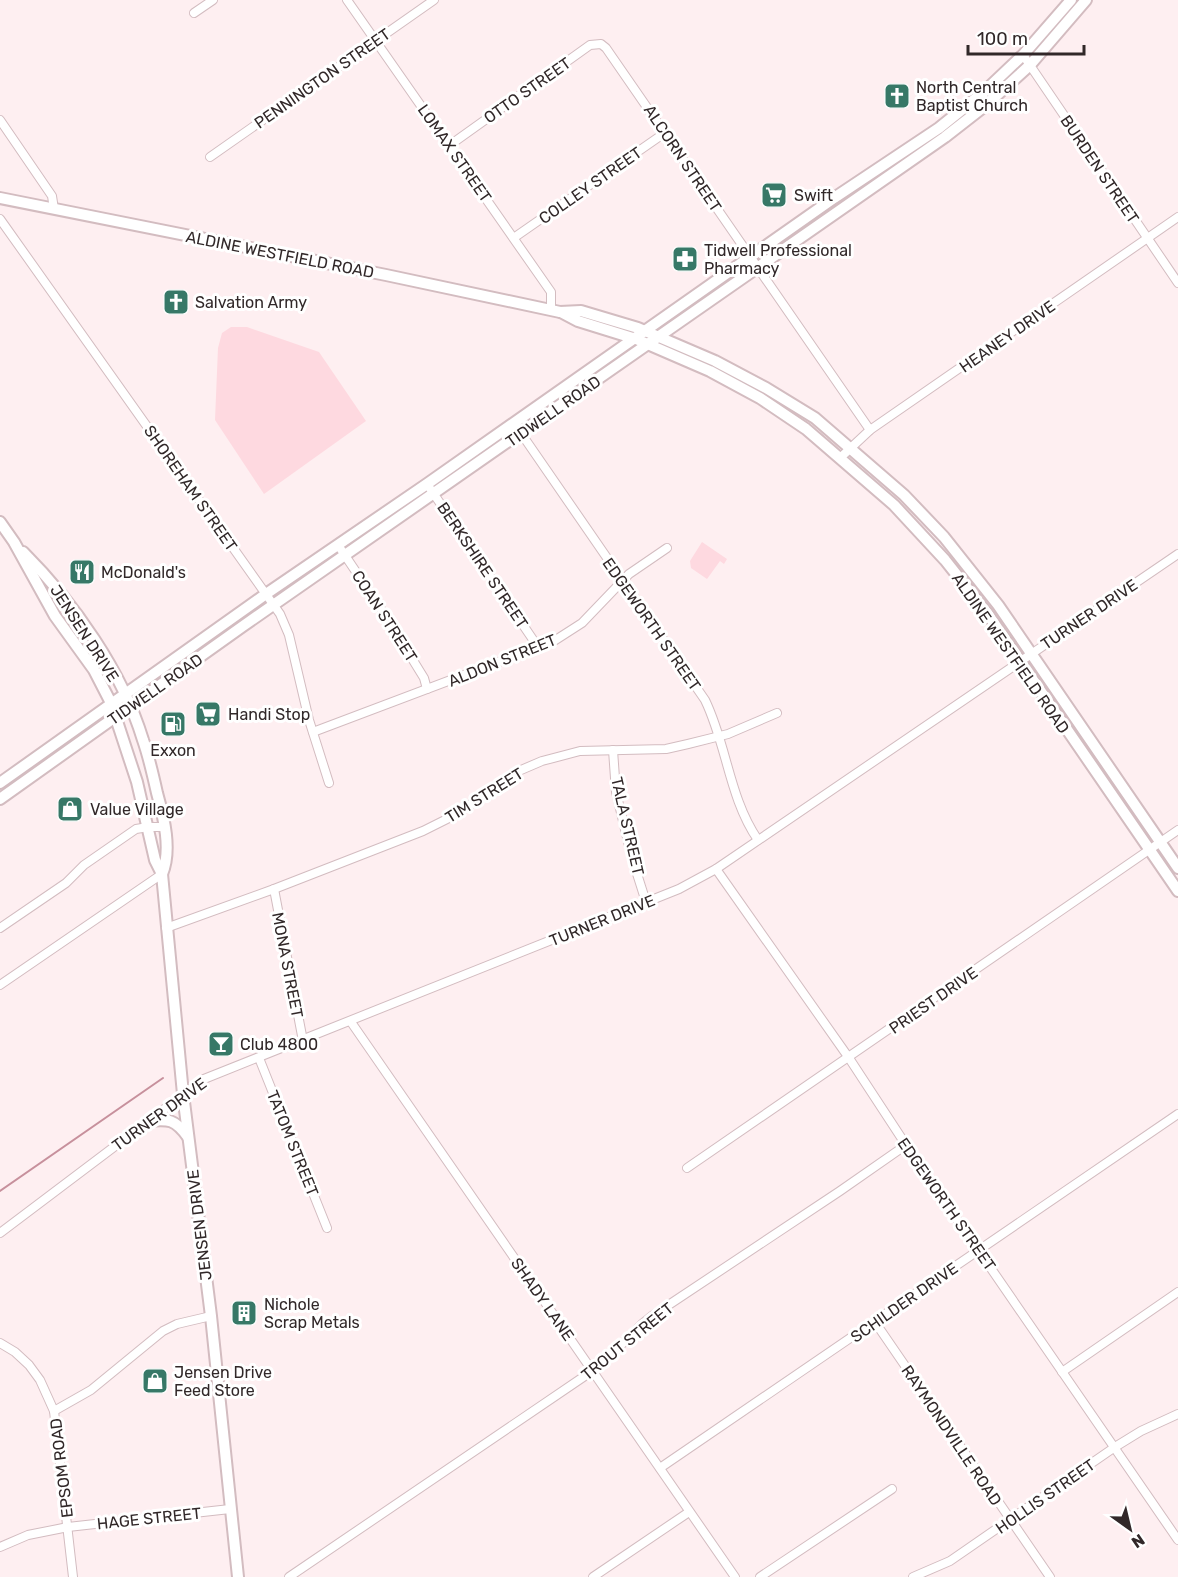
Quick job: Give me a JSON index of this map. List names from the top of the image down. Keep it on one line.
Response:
{"streets":{"main road":["ALDINE WESTFIELD ROAD","TIDWELL ROAD","JENSEN DRIVE"],"street":["PENNINGTON STREET","OTTO STREET","LOMAX STREET","ALCORN STREET","BURDEN STREET","COLLEY STREET","HEANEY DRIVE","SHOREHAM STREET","BERKSHIRE STREET","TURNER DRIVE","COAN STREET","EDGEWORTH STREET","ALDON STREET","TIM STREET","TALA STREET","MONA STREET","PRIEST DRIVE","TATOM STREET","SHADY LANE","SCHILDER DRIVE","TROUT STREET","RAYMONDVILLE ROAD","EPSOM ROAD","HOLLIS STREET","HAGE STREET"]},"crossings":[["PENNINGTON STREET","LOMAX STREET"],["OTTO STREET","LOMAX STREET"],["OTTO STREET","ALCORN STREET"],["LOMAX STREET","COLLEY STREET"],["LOMAX STREET","ALDINE WESTFIELD ROAD"],["ALCORN STREET","COLLEY STREET"],["ALCORN STREET","HEANEY DRIVE"],["ALCORN STREET","TIDWELL ROAD"],["BURDEN STREET","HEANEY DRIVE"],["BURDEN STREET","TIDWELL ROAD"],["ALDINE WESTFIELD ROAD","HEANEY DRIVE"],["ALDINE WESTFIELD ROAD","TIDWELL ROAD"],["ALDINE WESTFIELD ROAD","TURNER DRIVE"],["ALDINE WESTFIELD ROAD","PRIEST DRIVE"],["TIDWELL ROAD","SHOREHAM STREET"],["TIDWELL ROAD","BERKSHIRE STREET"],["TIDWELL ROAD","COAN STREET"],["TIDWELL ROAD","EDGEWORTH STREET"],["TIDWELL ROAD","JENSEN DRIVE"],["SHOREHAM STREET","ALDON STREET"],["BERKSHIRE STREET","ALDON STREET"],["TURNER DRIVE","EDGEWORTH STREET"],["TURNER DRIVE","JENSEN DRIVE"],["TURNER DRIVE","TALA STREET"],["TURNER DRIVE","MONA STREET"],["TURNER DRIVE","TATOM STREET"],["TURNER DRIVE","SHADY LANE"],["COAN STREET","ALDON STREET"],["EDGEWORTH STREET","ALDON STREET"],["EDGEWORTH STREET","TIM STREET"],["EDGEWORTH STREET","PRIEST DRIVE"],["EDGEWORTH STREET","SCHILDER DRIVE"],["EDGEWORTH STREET","TROUT STREET"],["EDGEWORTH STREET","HOLLIS STREET"],["JENSEN DRIVE","TIM STREET"],["JENSEN DRIVE","HAGE STREET"],["TIM STREET","TALA STREET"],["TIM STREET","MONA STREET"],["SHADY LANE","SCHILDER DRIVE"],["SHADY LANE","TROUT STREET"],["SCHILDER DRIVE","RAYMONDVILLE ROAD"],["RAYMONDVILLE ROAD","HOLLIS STREET"],["EPSOM ROAD","HAGE STREET"]],"places":{"church":["North Central Baptist Church","Salvation Army"],"supermarket":["Swift","Handi Stop"],"pharmacy":["Tidwell Professional Pharmacy"],"restaurant":["McDonald's"],"fuel station":["Exxon"],"shop":["Value Village","Jensen Drive Feed Store"],"bar":["Club 4800"],"building":["Nichole Scrap Metals"]},"scale_bar":"100 m","north":"bottom right"}
